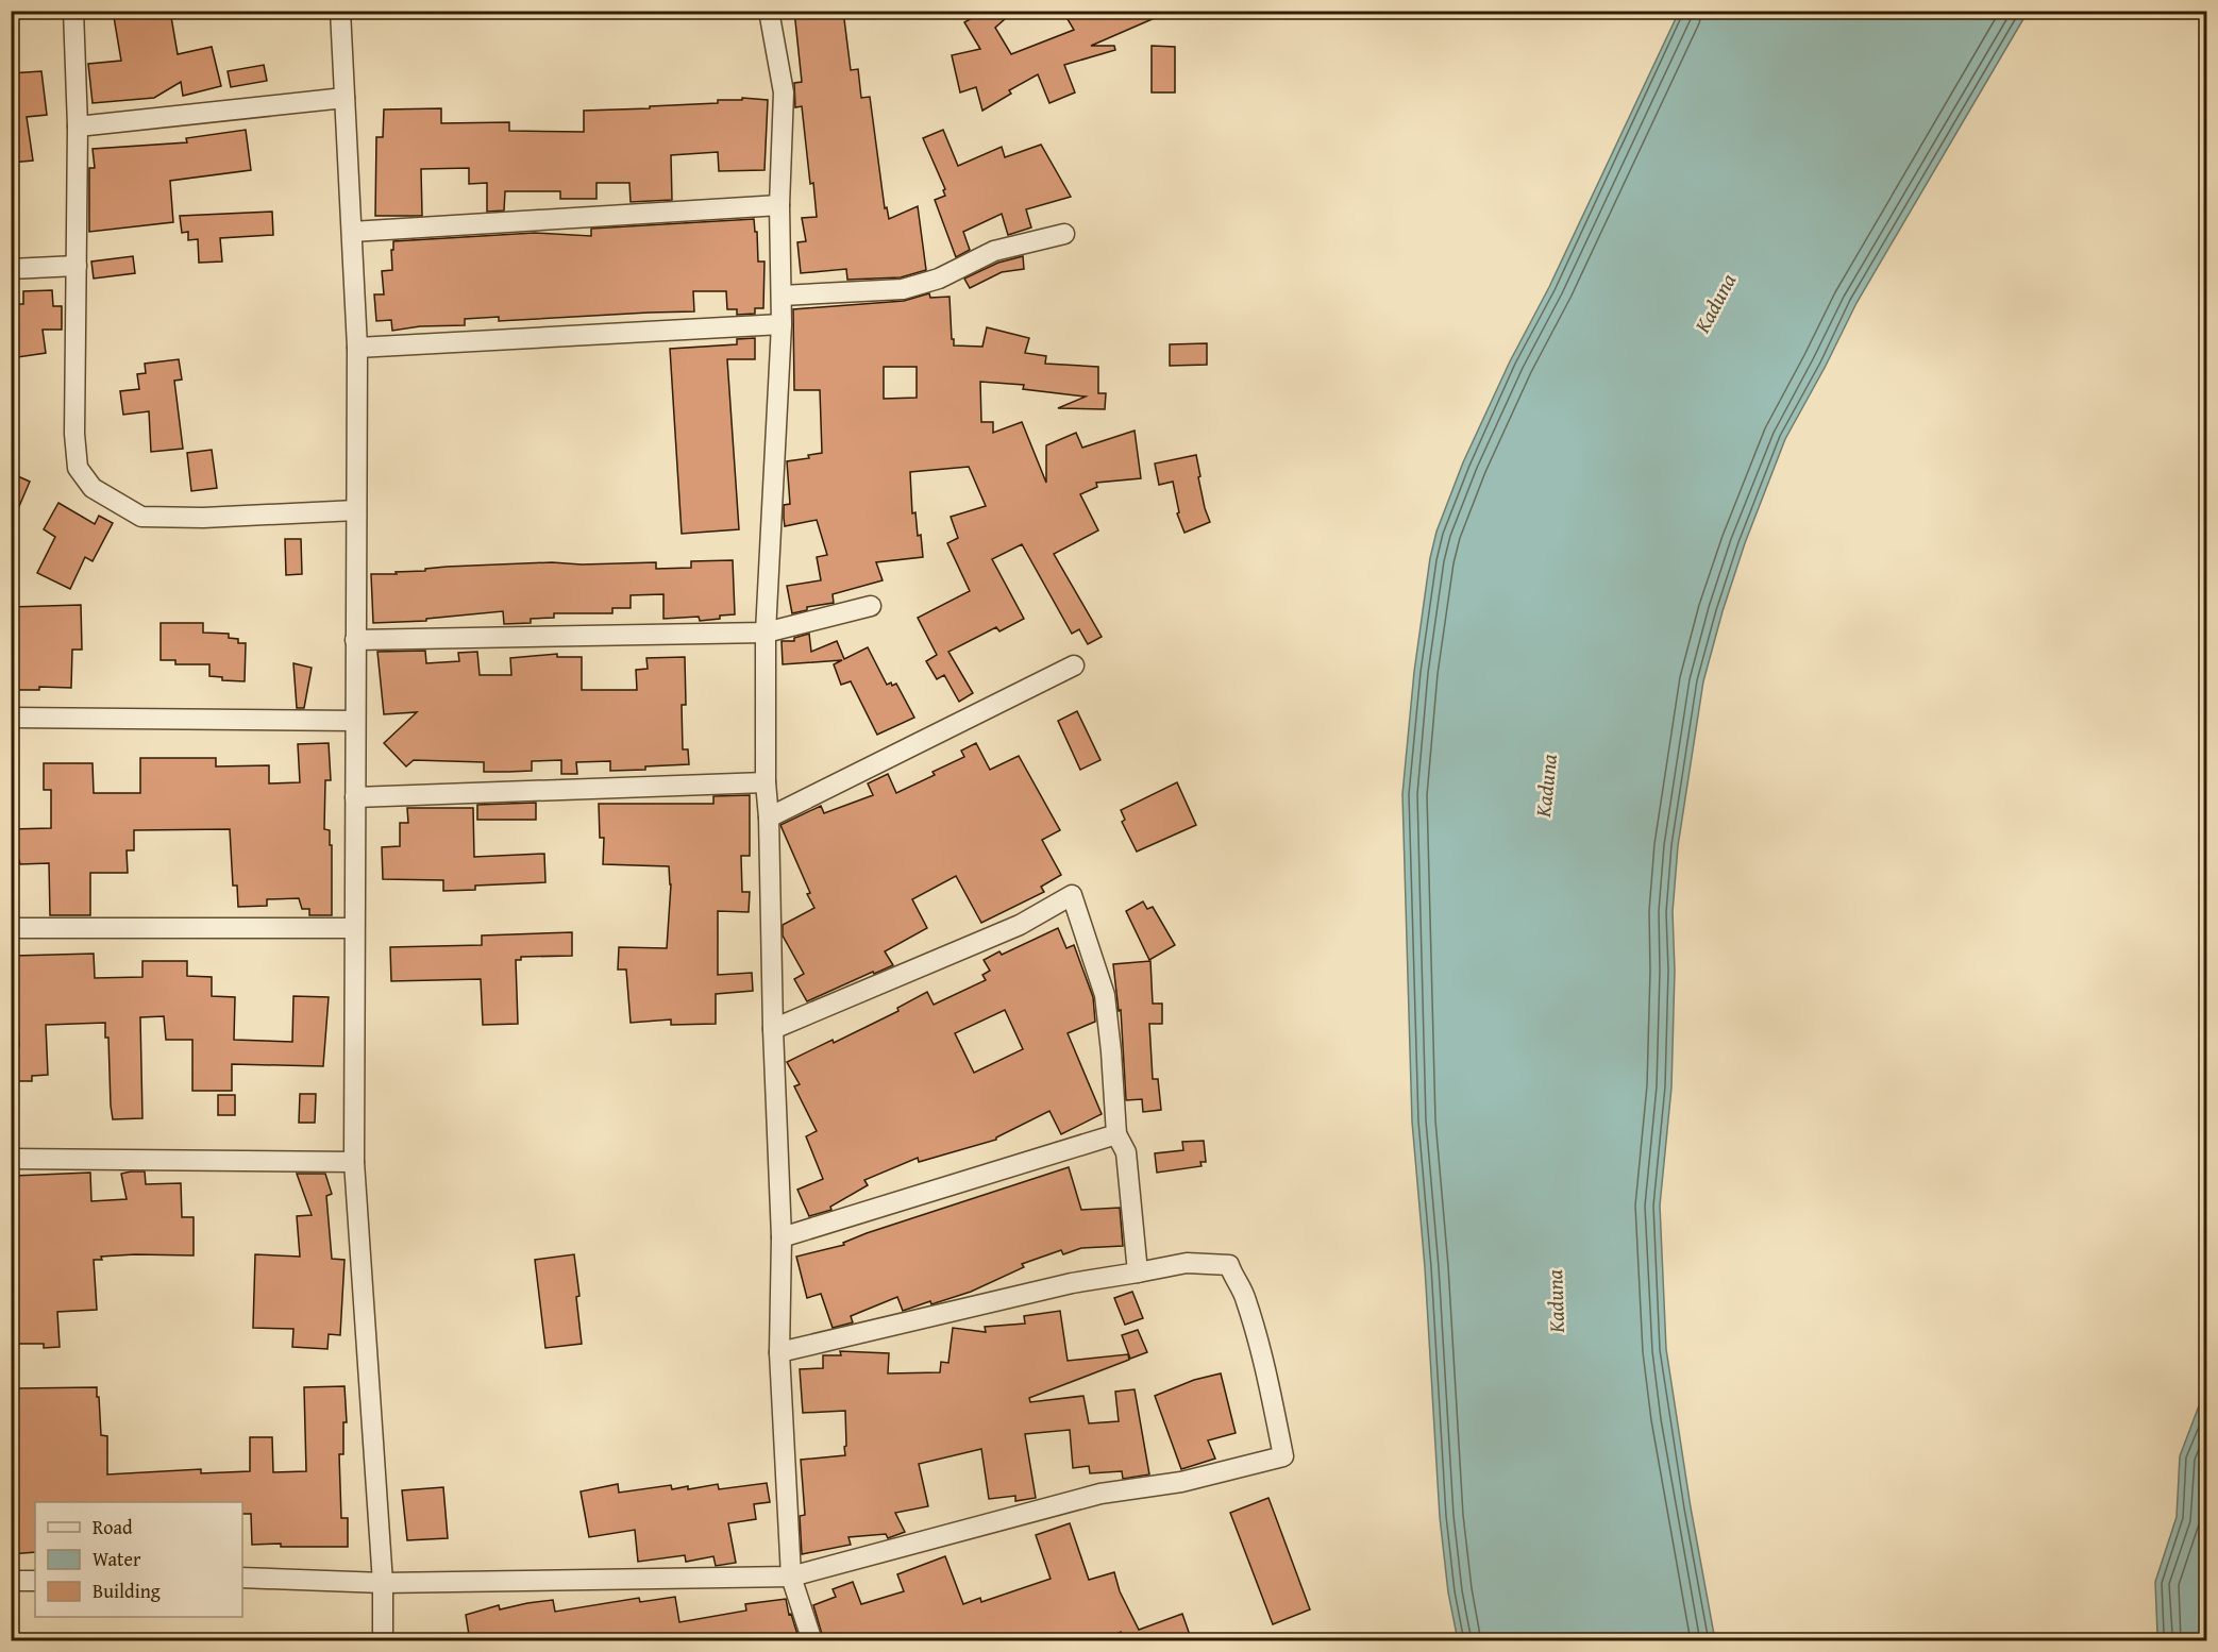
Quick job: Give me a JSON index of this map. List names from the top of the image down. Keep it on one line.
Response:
{"water":["Kaduna"],"legend":["Road","Water","Building"]}
